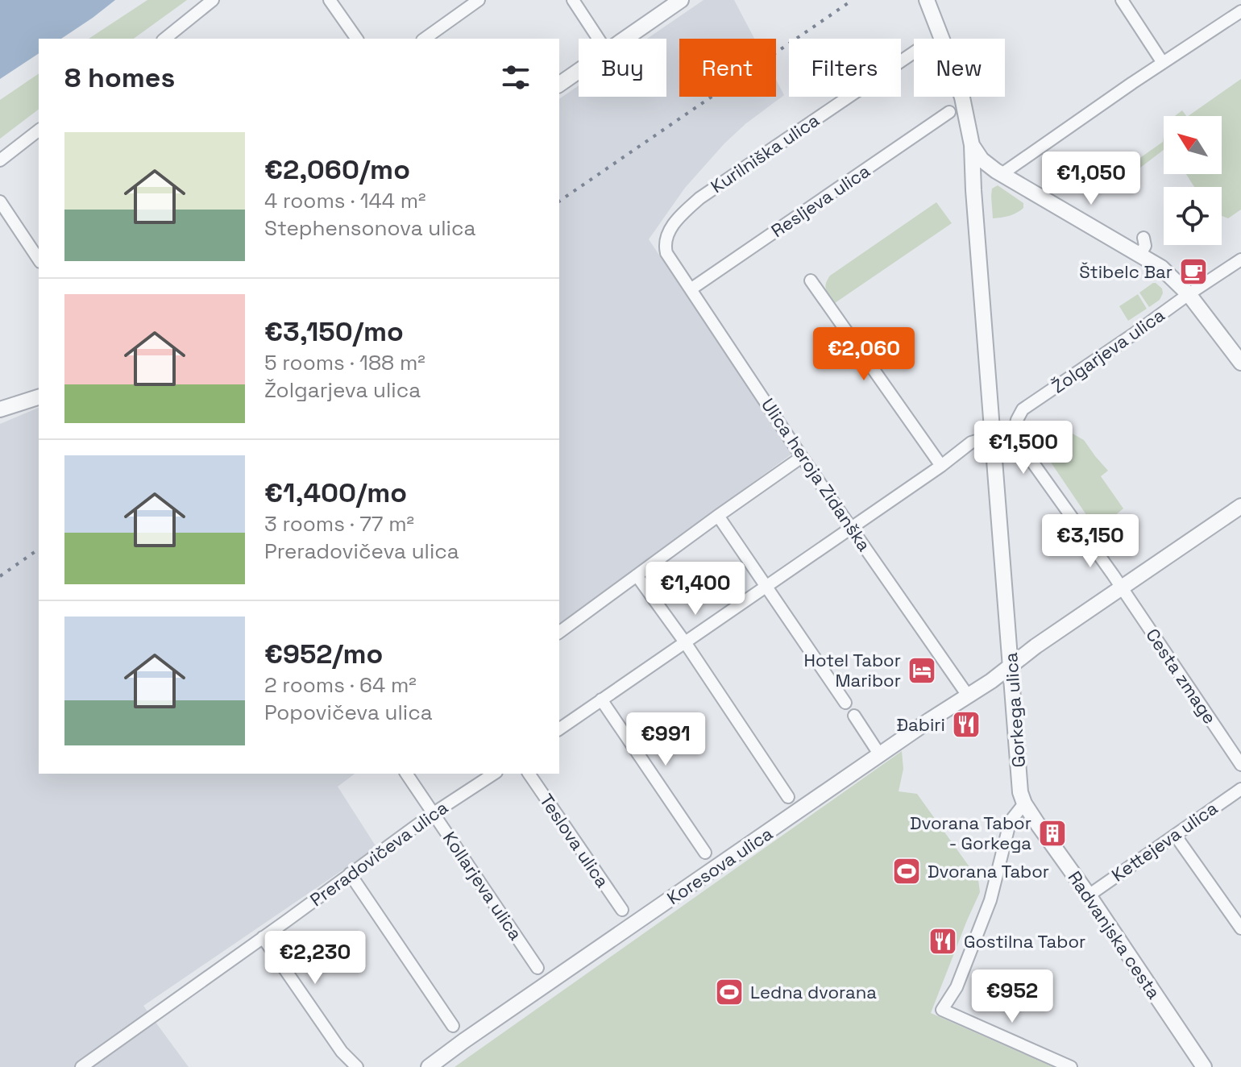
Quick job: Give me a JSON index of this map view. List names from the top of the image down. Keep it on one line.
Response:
{"streets":{"street":["Kurilniška ulica","Resljeva ulica","Žolgarjeva ulica","Ulica heroja Zidanška","Cesta zmage","Gorkega ulica","Teslova ulica","Kettejeva ulica","Preradovičeva ulica","Koresova ulica","Kollarjeva ulica","Radvanjska cesta"]},"crossings":[["Kurilniška ulica","Ulica heroja Zidanška"],["Resljeva ulica","Ulica heroja Zidanška"],["Žolgarjeva ulica","Cesta zmage"],["Žolgarjeva ulica","Koresova ulica"],["Ulica heroja Zidanška","Koresova ulica"],["Cesta zmage","Koresova ulica"],["Gorkega ulica","Koresova ulica"],["Gorkega ulica","Radvanjska cesta"],["Kettejeva ulica","Radvanjska cesta"],["Preradovičeva ulica","Kollarjeva ulica"]],"places":{"cafe":["Štibelc Bar"],"hotel":["Hotel Tabor Maribor"],"restaurant":["Đabiri","Gostilna Tabor"],"building":["Dvorana Tabor - Gorkega"],"sports":["Dvorana Tabor","Ledna dvorana"]},"north":"top left","page":{"chip":["Buy","Rent","Filters","New"],"heading":"8 homes","list":[{"name":"€2,060/mo","note":"4 rooms · 144 m² · Stephensonova ulica"},{"name":"€3,150/mo","note":"5 rooms · 188 m² · Žolgarjeva ulica"},{"name":"€1,400/mo","note":"3 rooms · 77 m² · Preradovičeva ulica"},{"name":"€952/mo","note":"2 rooms · 64 m² · Popovičeva ulica"}],"price":["€1,050","€2,060","€1,500","€3,150","€1,400","€991","€2,230","€952"]}}
